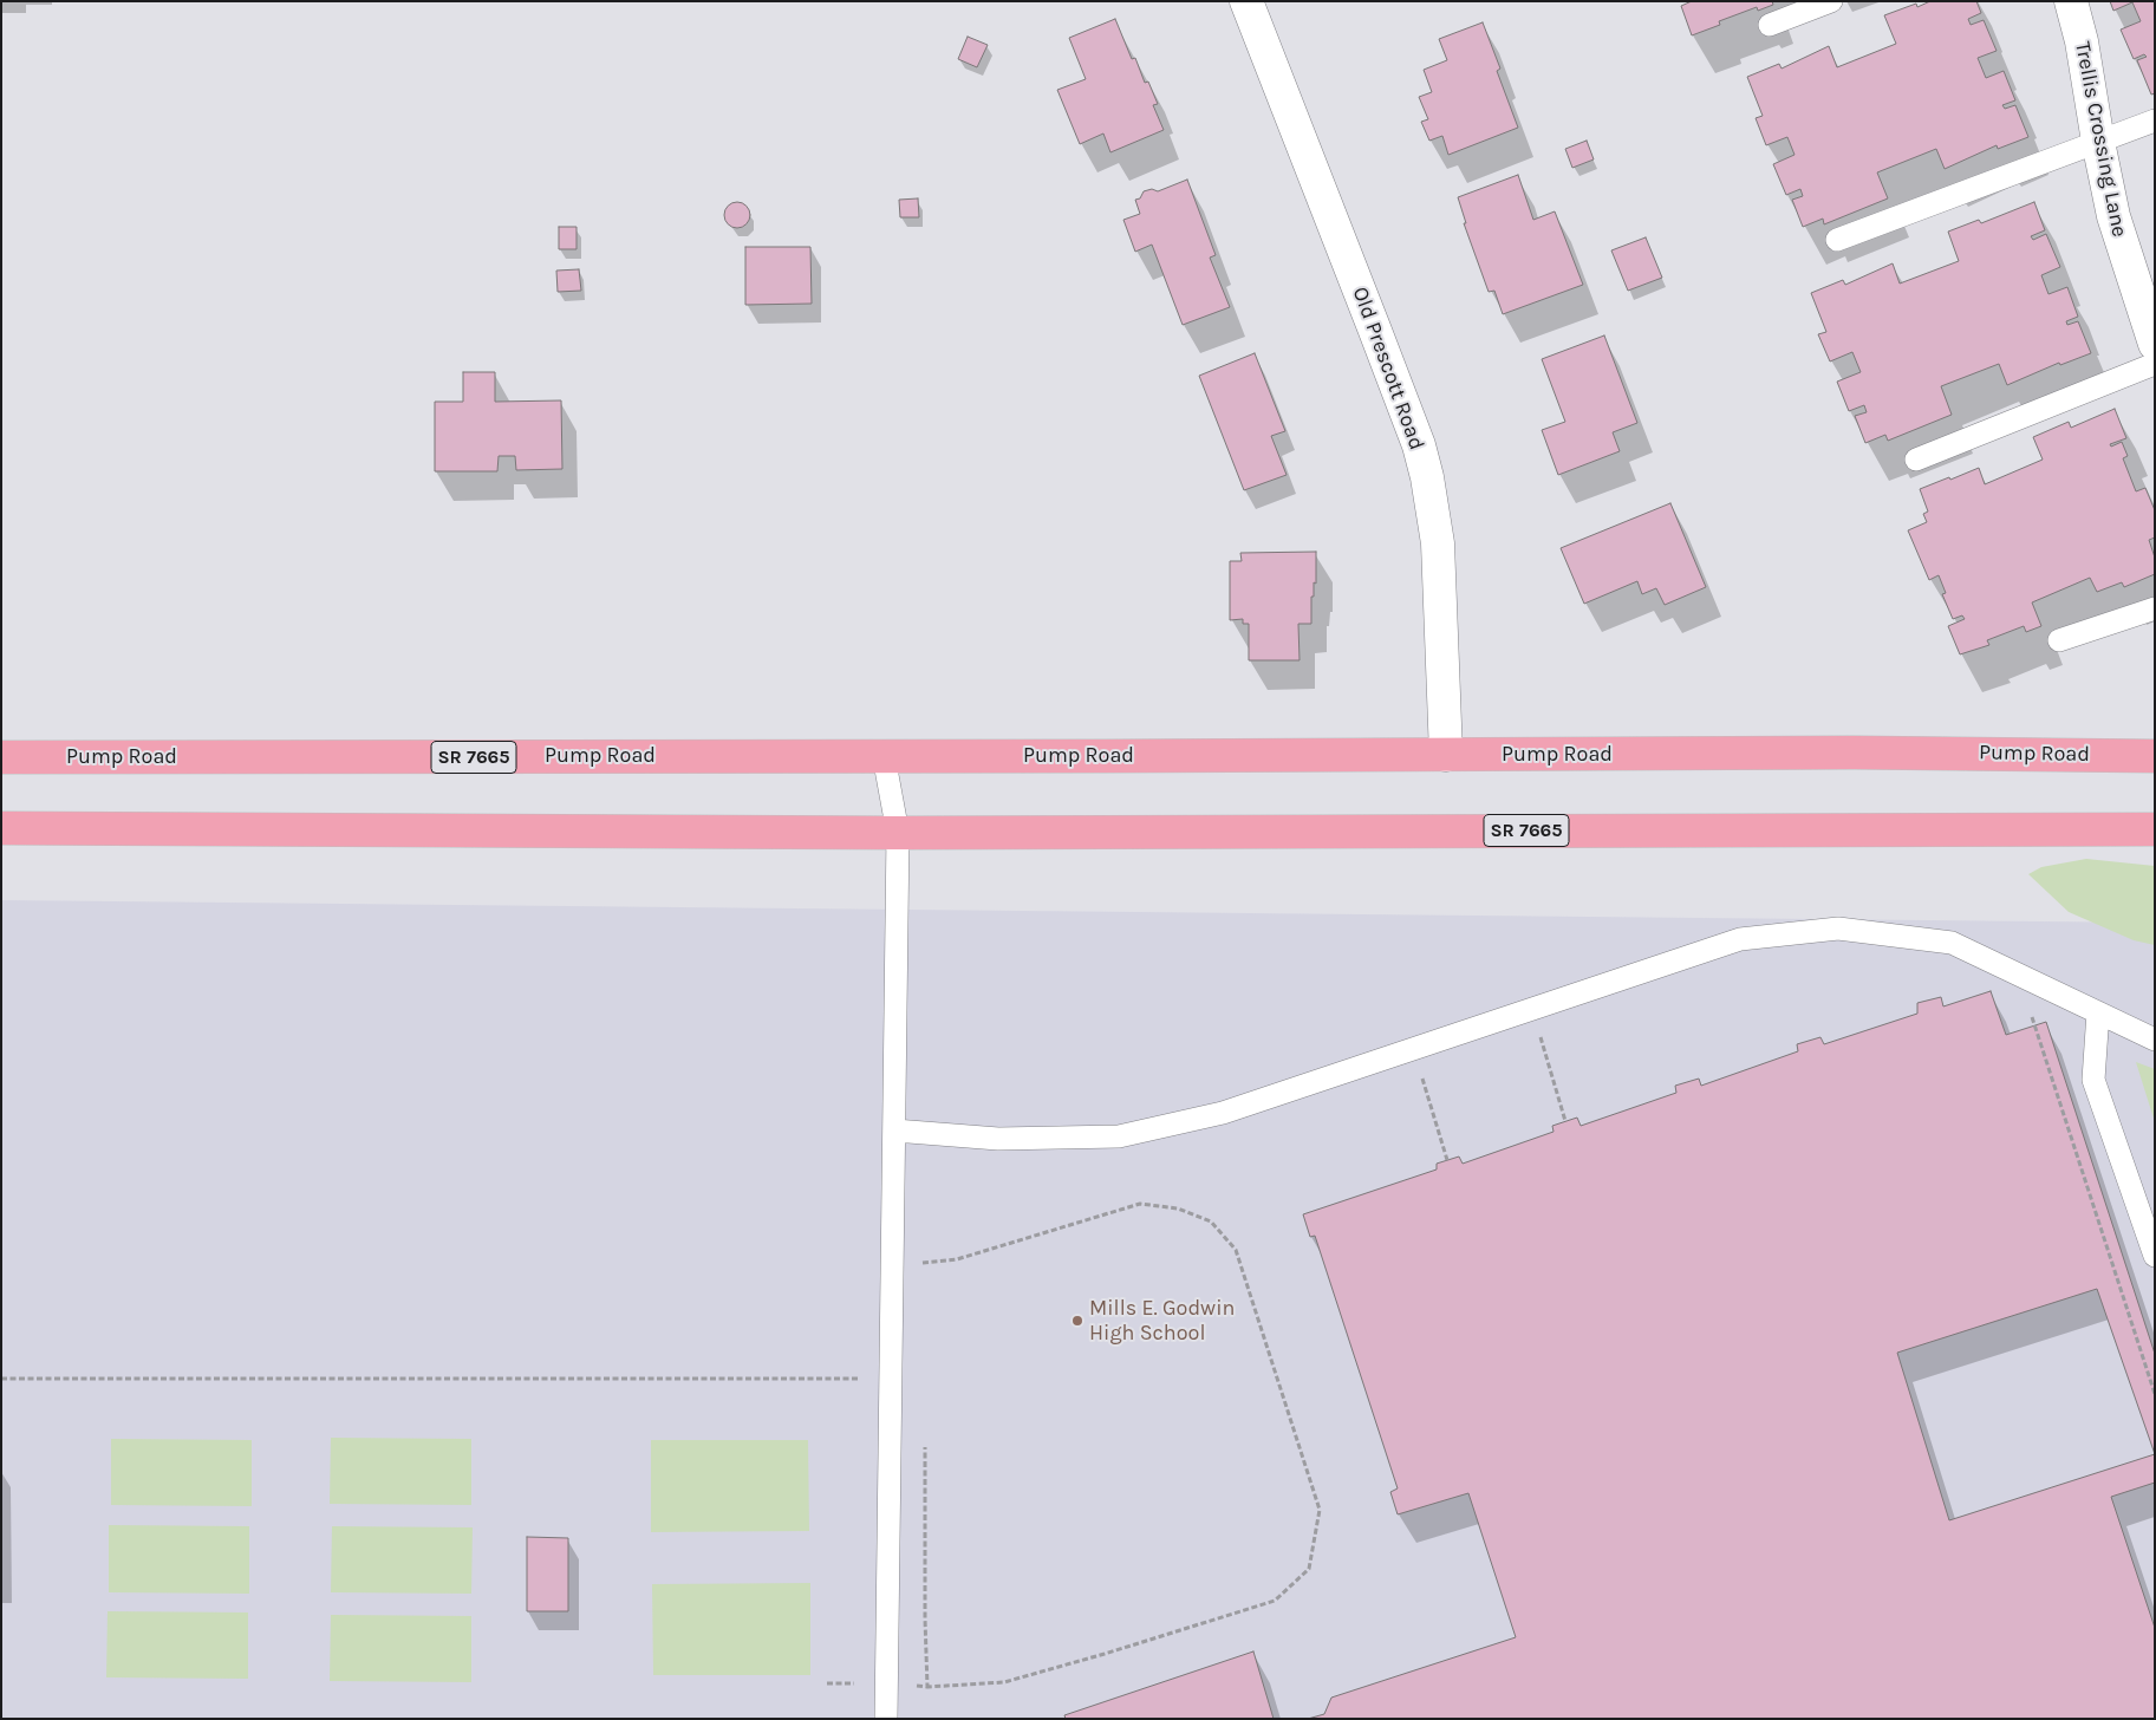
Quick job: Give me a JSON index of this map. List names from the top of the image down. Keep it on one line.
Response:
{"streets":{"main road":["Pump Road","SR 7665"],"street":["Trellis Crossing Lane","Old Prescott Road"]},"crossings":[["Old Prescott Road","Pump Road"]],"places":["Mills E. Godwin High School"]}
